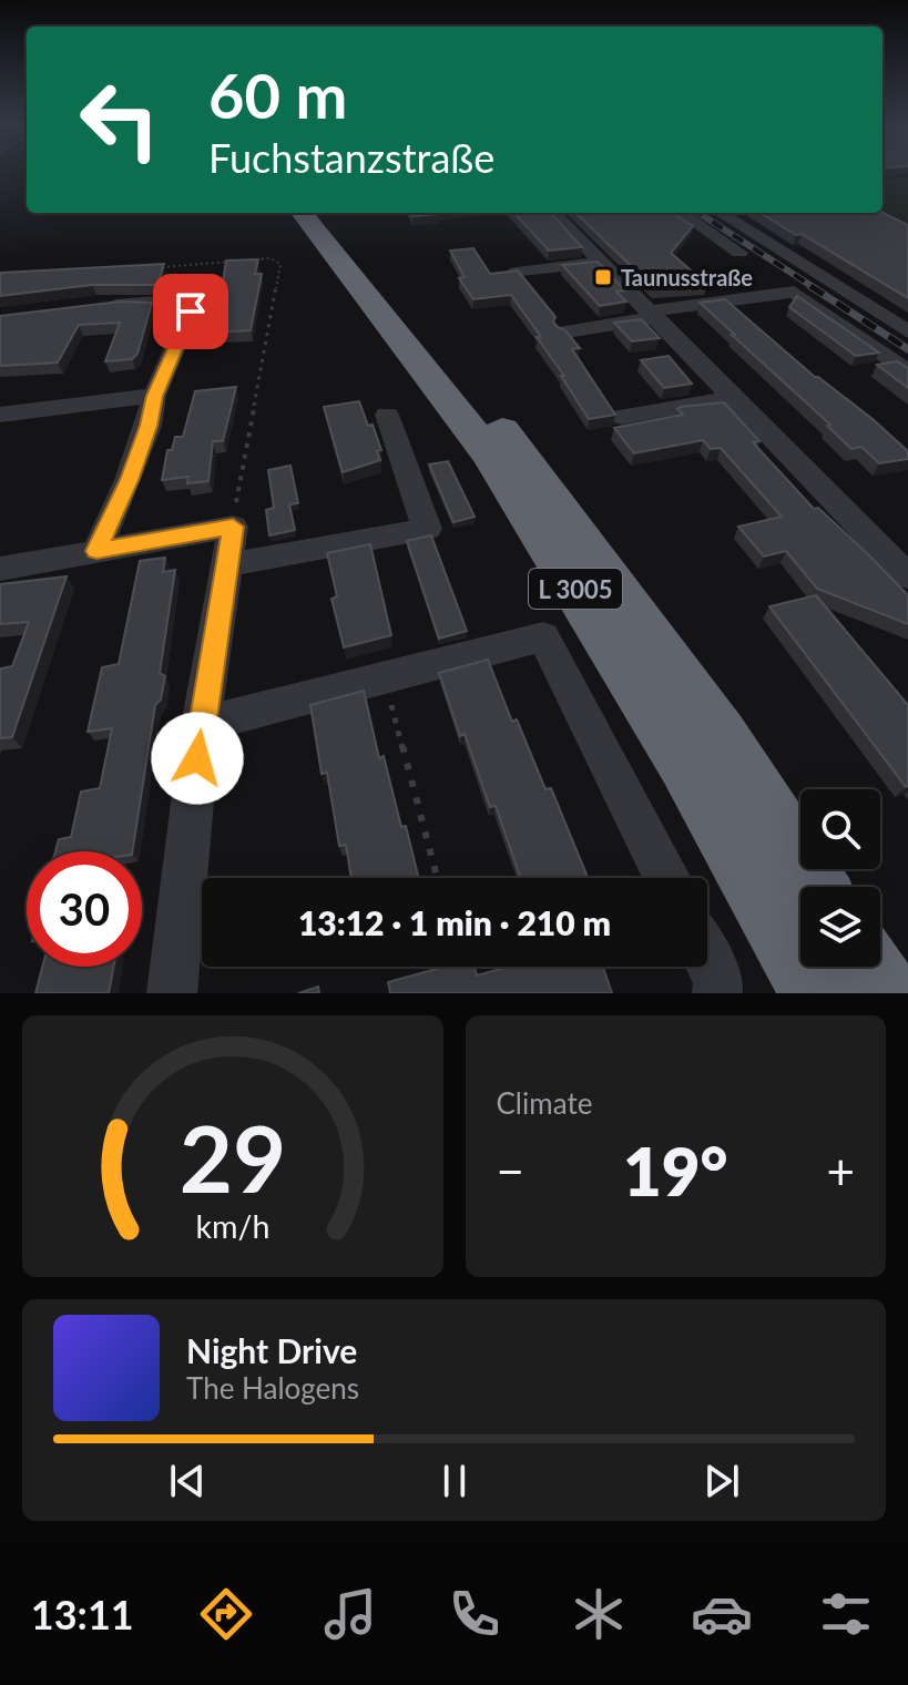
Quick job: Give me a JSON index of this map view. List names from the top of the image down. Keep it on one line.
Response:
{"streets":{"highway":["L 3005"]},"places":{"transit":["Taunusstraße"]},"page":{"turn":["60 m","Fuchstanzstraße"],"limit":"30","trip":"13:12 · 1 min · 210 m","tile":"Climate","heat":["−","19°","+"],"song":["Night Drive","The Halogens"],"tabs":"13:11","gauge":["29","km/h"]}}
